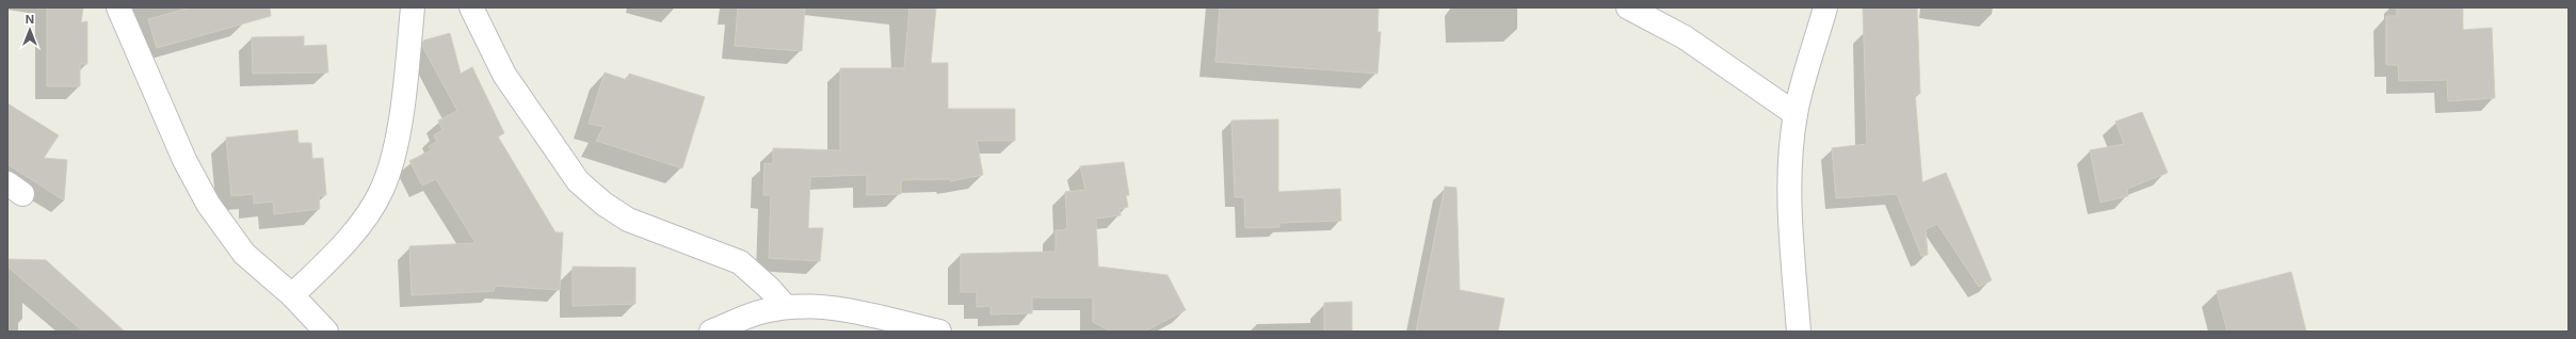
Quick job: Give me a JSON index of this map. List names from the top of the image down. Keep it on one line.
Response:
{"north":"top"}
